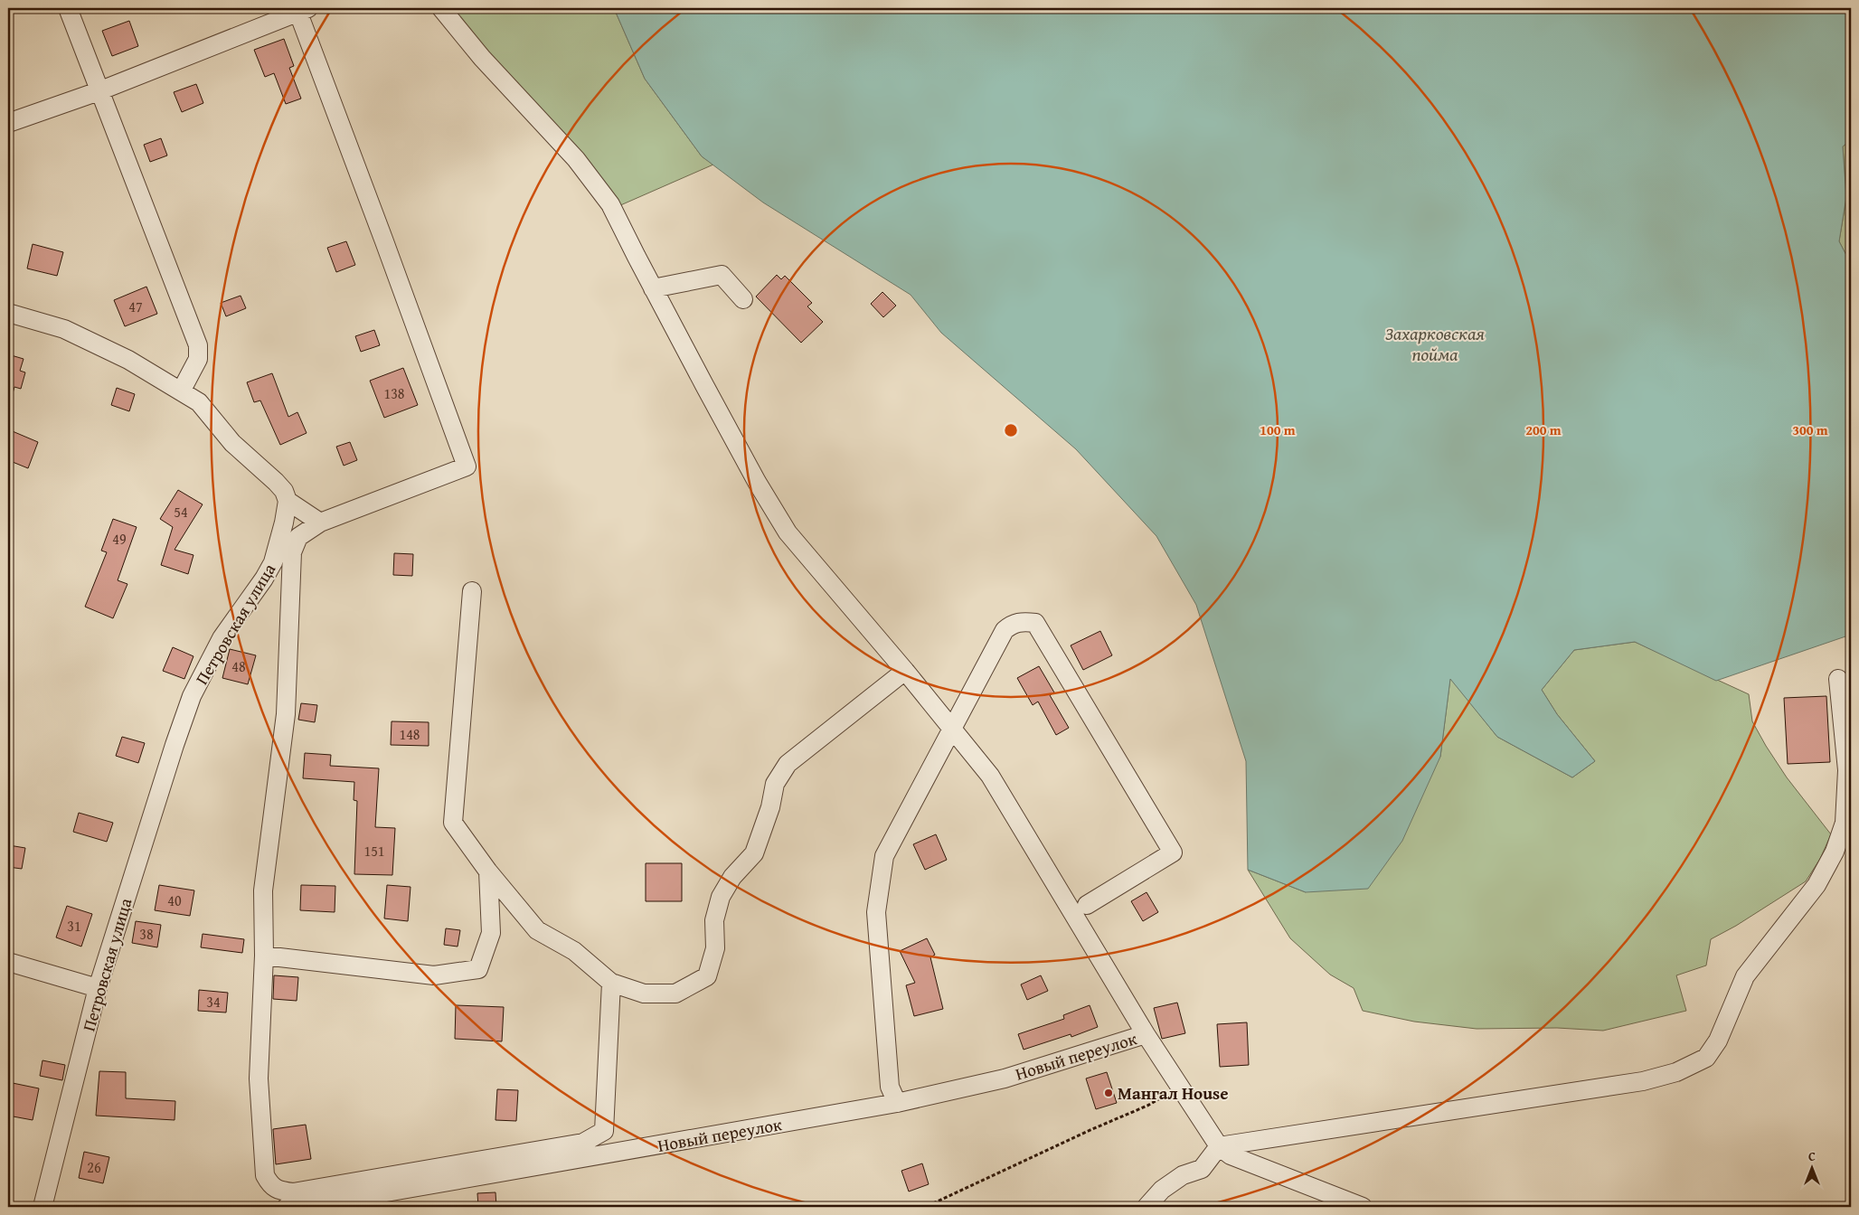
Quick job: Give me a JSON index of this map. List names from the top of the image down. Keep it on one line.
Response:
{"streets":{"street":["Петровская улица","Новый переулок"]},"water":["Захарковская пойма"],"places":["Мангал House"],"house_numbers":["47","138","54","49","48","148","151","40","31","38","34","26"],"north":"top","rings":["100 m","200 m","300 m"]}
